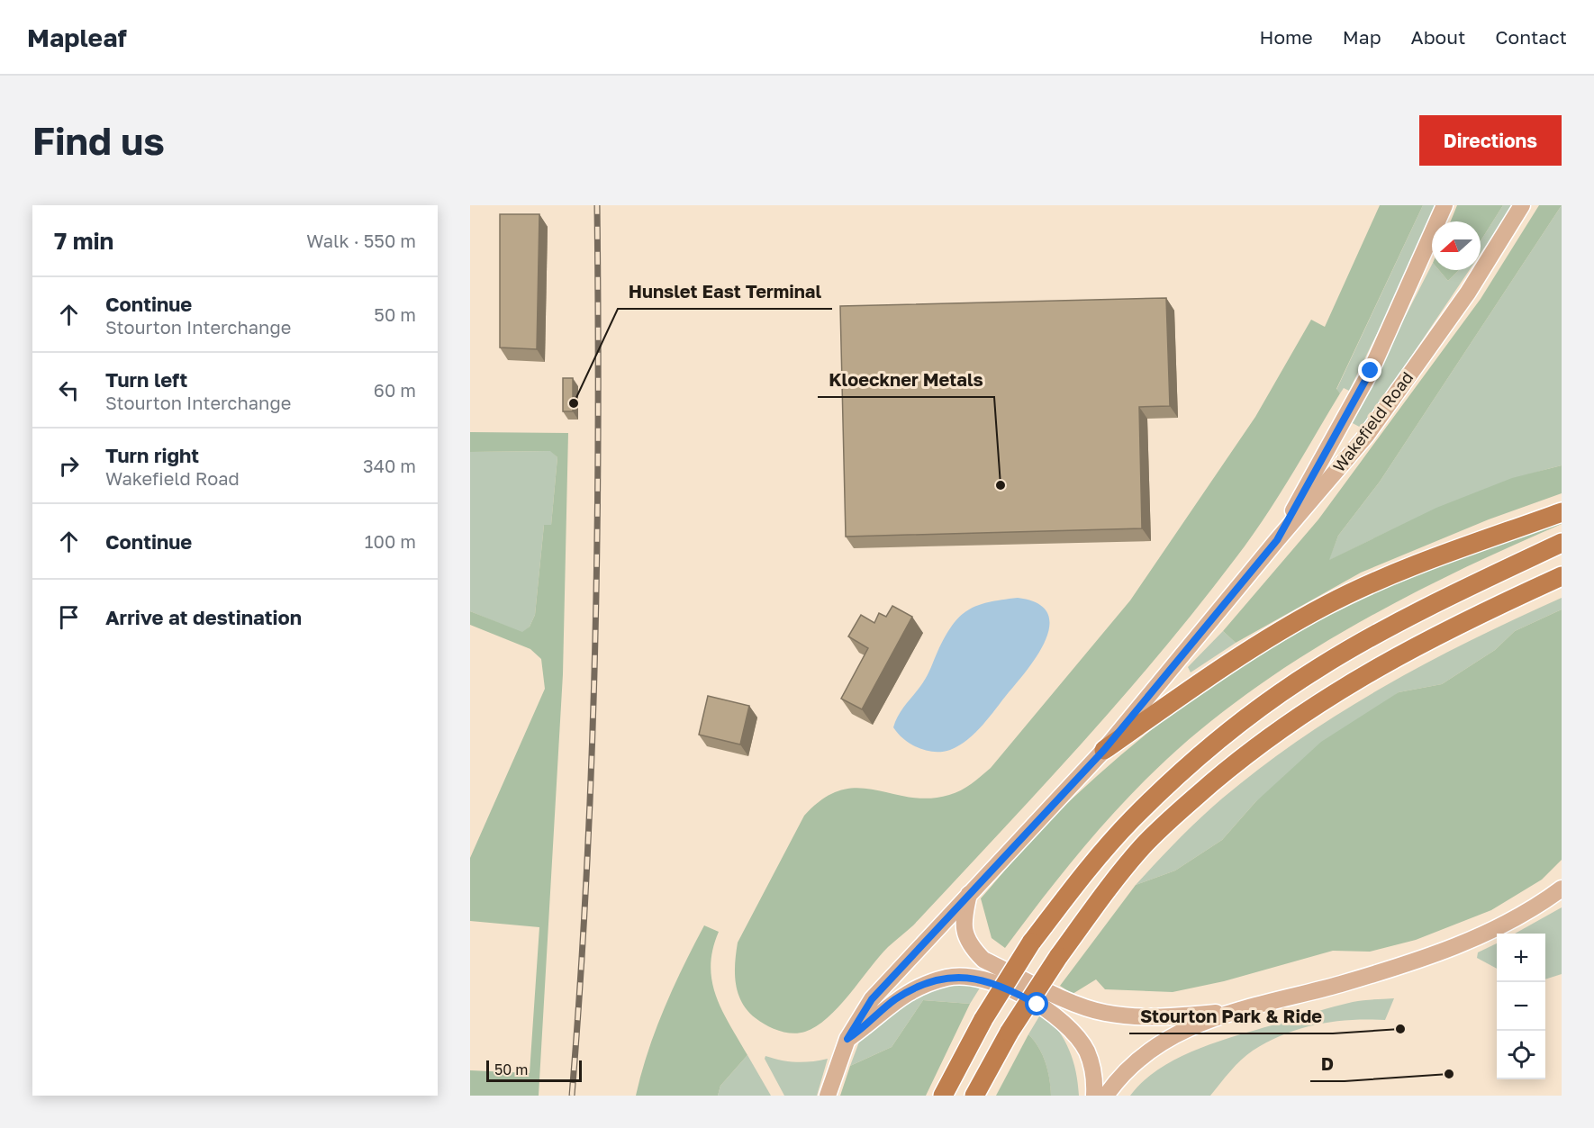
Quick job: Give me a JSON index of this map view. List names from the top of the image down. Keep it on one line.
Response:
{"streets":{"main road":["Wakefield Road"]},"places":["Hunslet East Terminal","Kloeckner Metals","Stourton Park & Ride","D"],"scale_bar":"50 m","north":"left","page":{"header":"Mapleaf","nav":["Home","Map","About","Contact"],"buttons":"Directions","title":"Find us","heading":["7 min","Walk · 550 m"],"list":[["Continue","Stourton Interchange","50 m"],["Turn left","Stourton Interchange","60 m"],["Turn right","Wakefield Road","340 m"],["Continue","100 m"],"Arrive at destination"],"map_buttons":["+","−"],"scale":"50 m"}}
